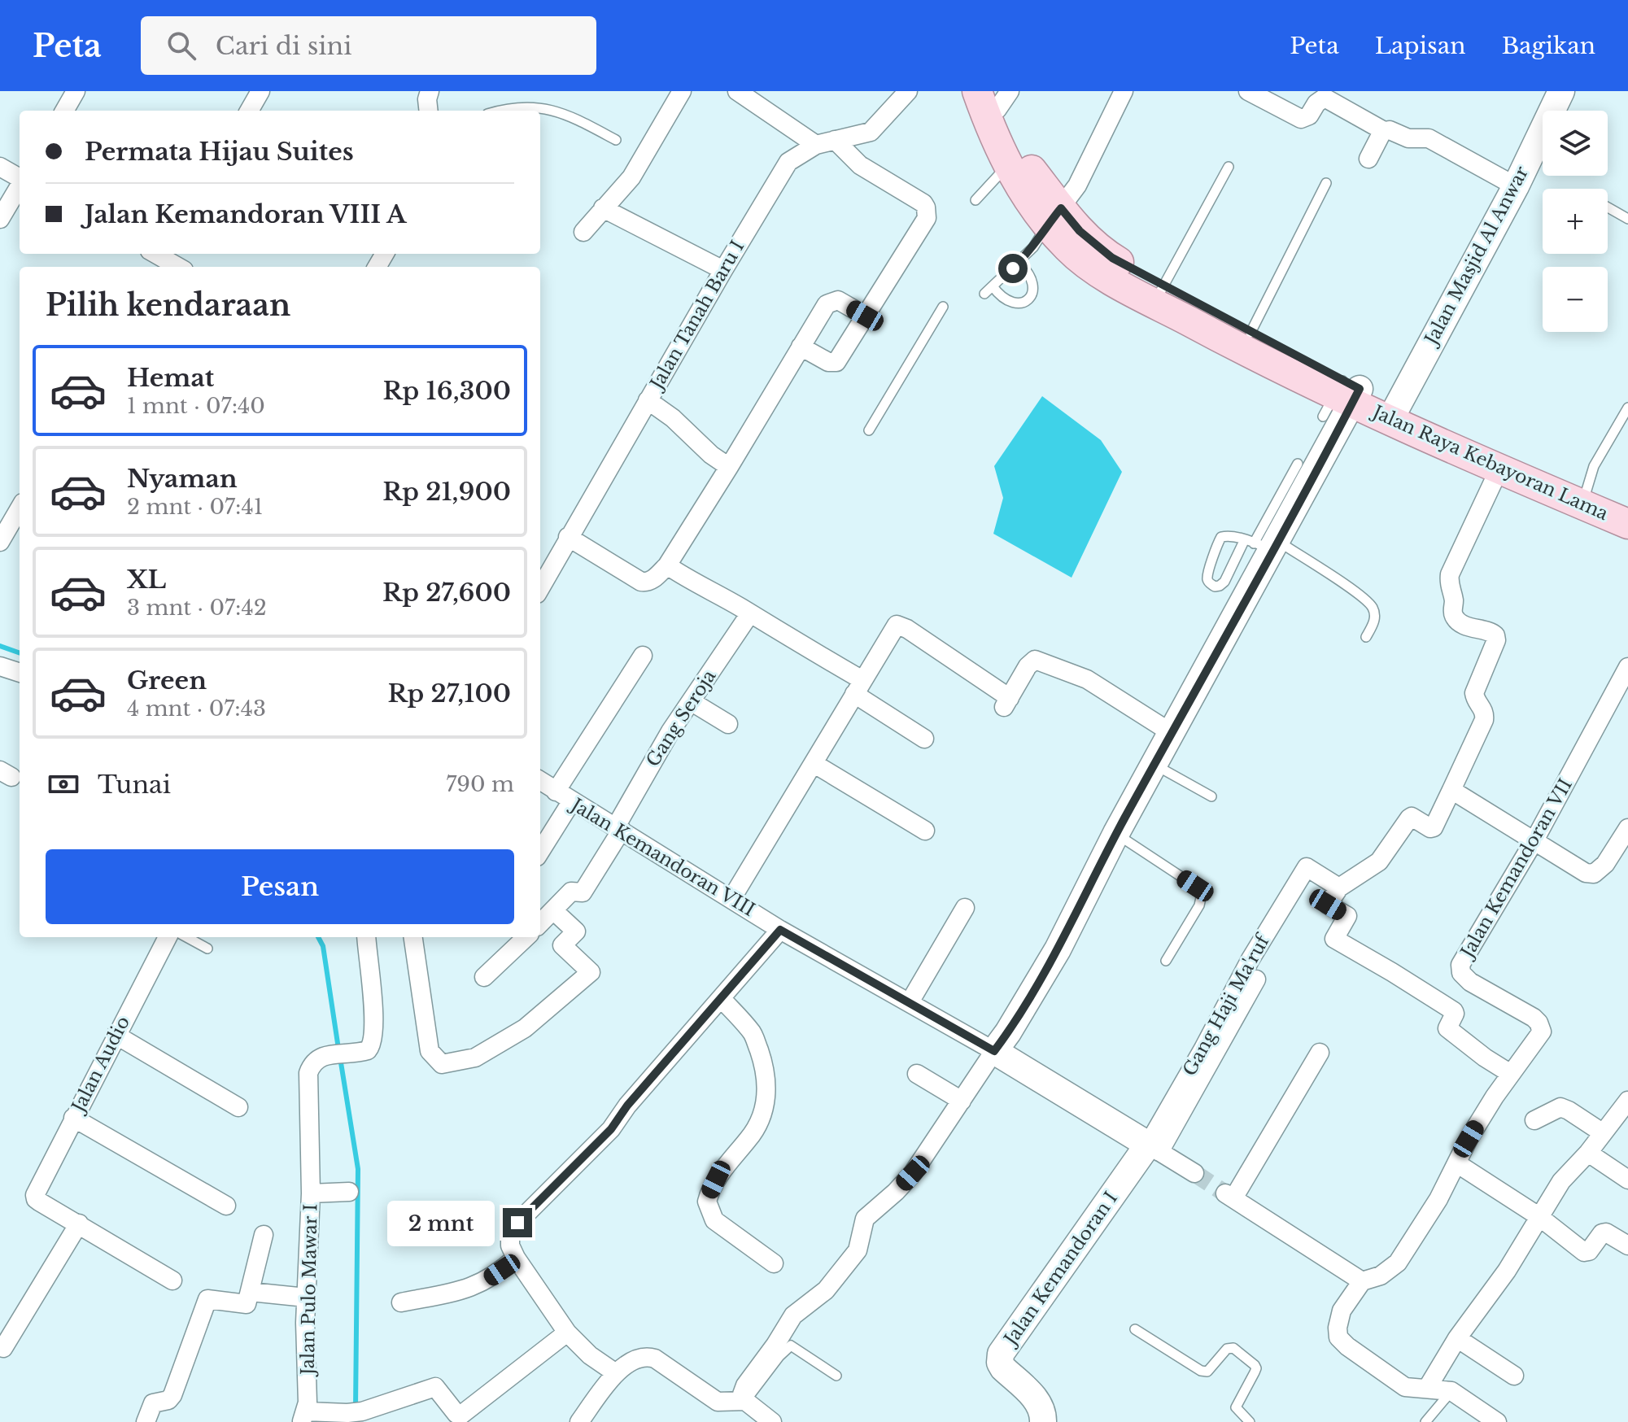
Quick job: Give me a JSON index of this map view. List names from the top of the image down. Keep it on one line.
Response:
{"streets":{"main road":["Jalan Raya Kebayoran Lama"],"street":["Jalan Masjid Al Anwar","Jalan Tanah Baru I","Gang Seroja","Jalan Kemandoran VIII","Jalan Kemandoran VII","Gang Haji Ma'ruf","Jalan Audio","Jalan Kemandoran I","Jalan Pulo Mawar I"]},"crossings":[["Jalan Masjid Al Anwar","Jalan Raya Kebayoran Lama"],["Gang Seroja","Jalan Kemandoran VIII"],["Jalan Kemandoran VIII","Gang Haji Ma'ruf"],["Jalan Kemandoran VIII","Jalan Kemandoran I"],["Gang Haji Ma'ruf","Jalan Kemandoran I"]],"page":{"header":"Peta","search":"Cari di sini","nav":["Peta","Lapisan","Bagikan"],"map_buttons":["+","−"],"banner":["Permata Hijau Suites","Jalan Kemandoran VIII A"],"heading":"Pilih kendaraan","list":[{"name":"Hemat","note":"1 mnt · 07:40","value":"Rp 16,300"},{"name":"Nyaman","note":"2 mnt · 07:41","value":"Rp 21,900"},{"name":"XL","note":"3 mnt · 07:42","value":"Rp 27,600"},{"name":"Green","note":"4 mnt · 07:43","value":"Rp 27,100"}],"pay":["Tunai","790 m"],"buttons":"Pesan","bubble":"2 mnt"}}
